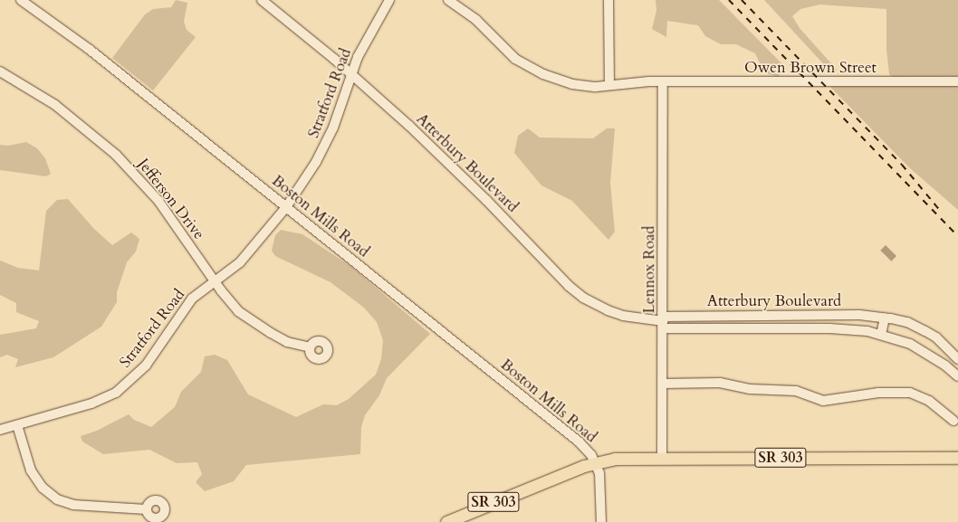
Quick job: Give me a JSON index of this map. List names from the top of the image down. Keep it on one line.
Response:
{"streets":{"main road":["SR 303"],"street":["Owen Brown Street","Stratford Road","Atterbury Boulevard","Jefferson Drive","Boston Mills Road","Lennox Road"]},"crossings":[["Owen Brown Street","Lennox Road"],["Stratford Road","Atterbury Boulevard"],["Stratford Road","Jefferson Drive"],["Stratford Road","Boston Mills Road"],["Atterbury Boulevard","Lennox Road"],["Boston Mills Road","SR 303"],["Lennox Road","SR 303"]]}
